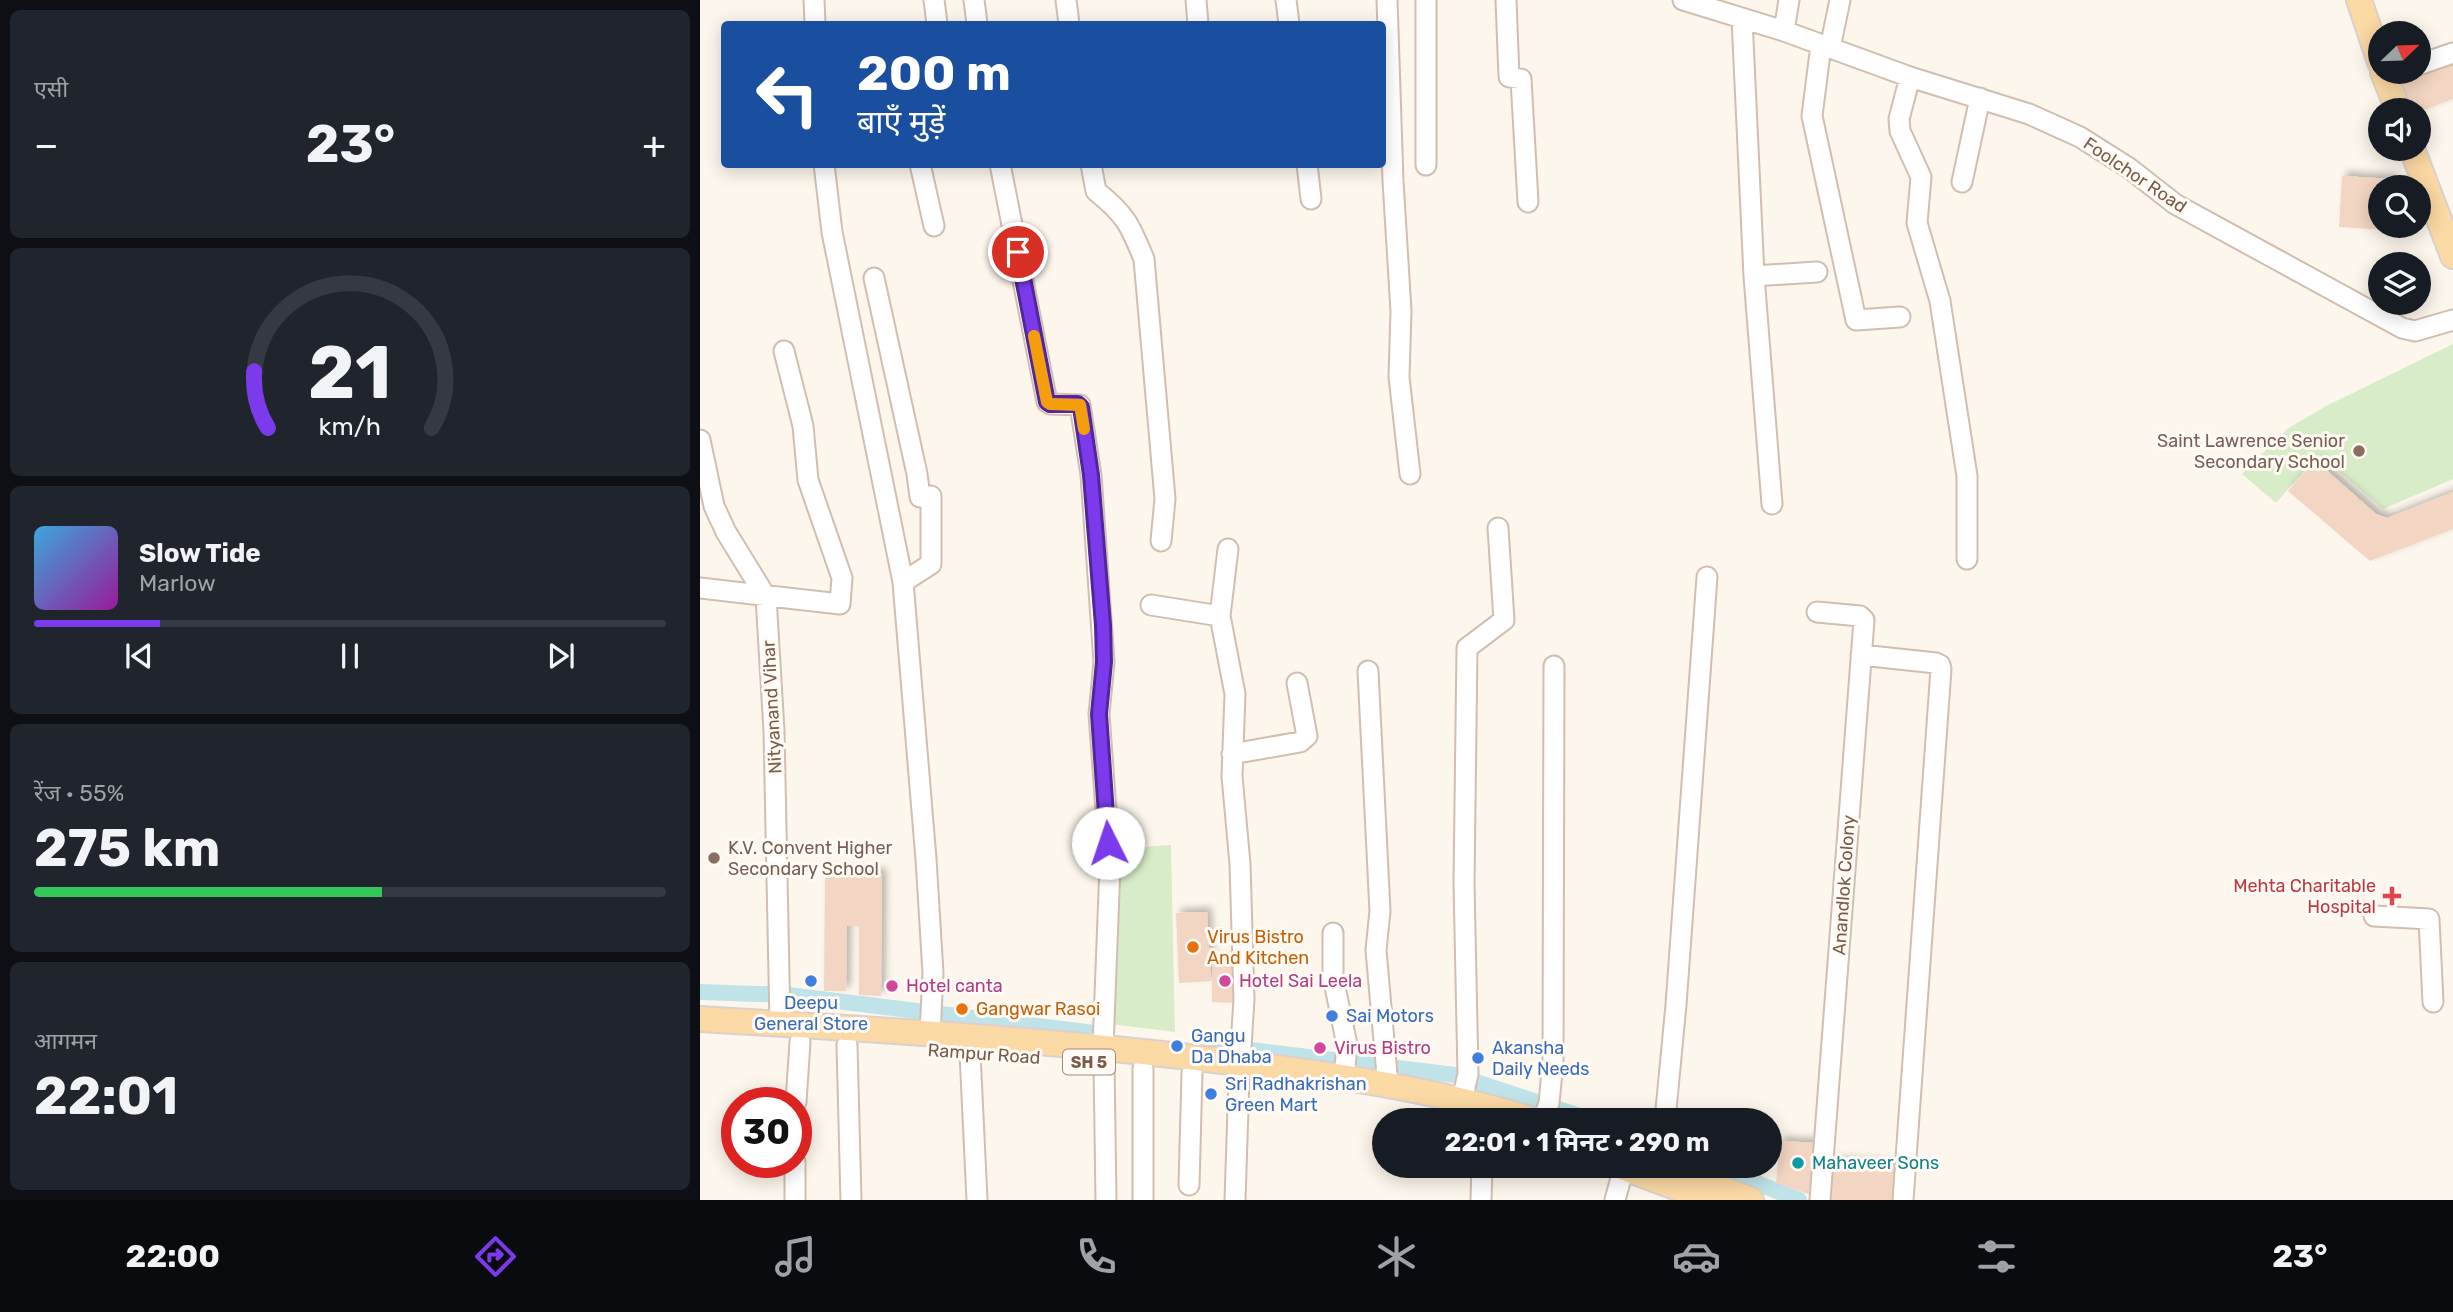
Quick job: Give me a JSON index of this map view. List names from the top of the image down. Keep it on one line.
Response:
{"streets":{"main road":["Rampur Road","SH 5"],"street":["Foolchor Road","Nityanand Vihar","Anandlok Colony"]},"places":{"other":["Saint Lawrence Senior Secondary School","K.V. Convent Higher Secondary School","Virus Bistro And Kitchen","Deepu General Store","Hotel Sai Leela","Hotel canta","Gangwar Rasoi","Sai Motors","Gangu Da Dhaba","Virus Bistro","Akansha Daily Needs","Sri Radhakrishan Green Mart","Mahaveer Sons"],"health":["Mehta Charitable Hospital"]},"north":"top right","page":{"tile":["एसी",["रेंज · 55%","275 km"],["आगमन","22:01"]],"turn":["200 m","बाएँ मुड़ें"],"heat":["−","23°","+"],"song":["Slow Tide","Marlow"],"limit":"30","trip":"22:01 · 1 मिनट · 290 m","tabs":["22:00","23°"],"gauge":["21","km/h"]}}
